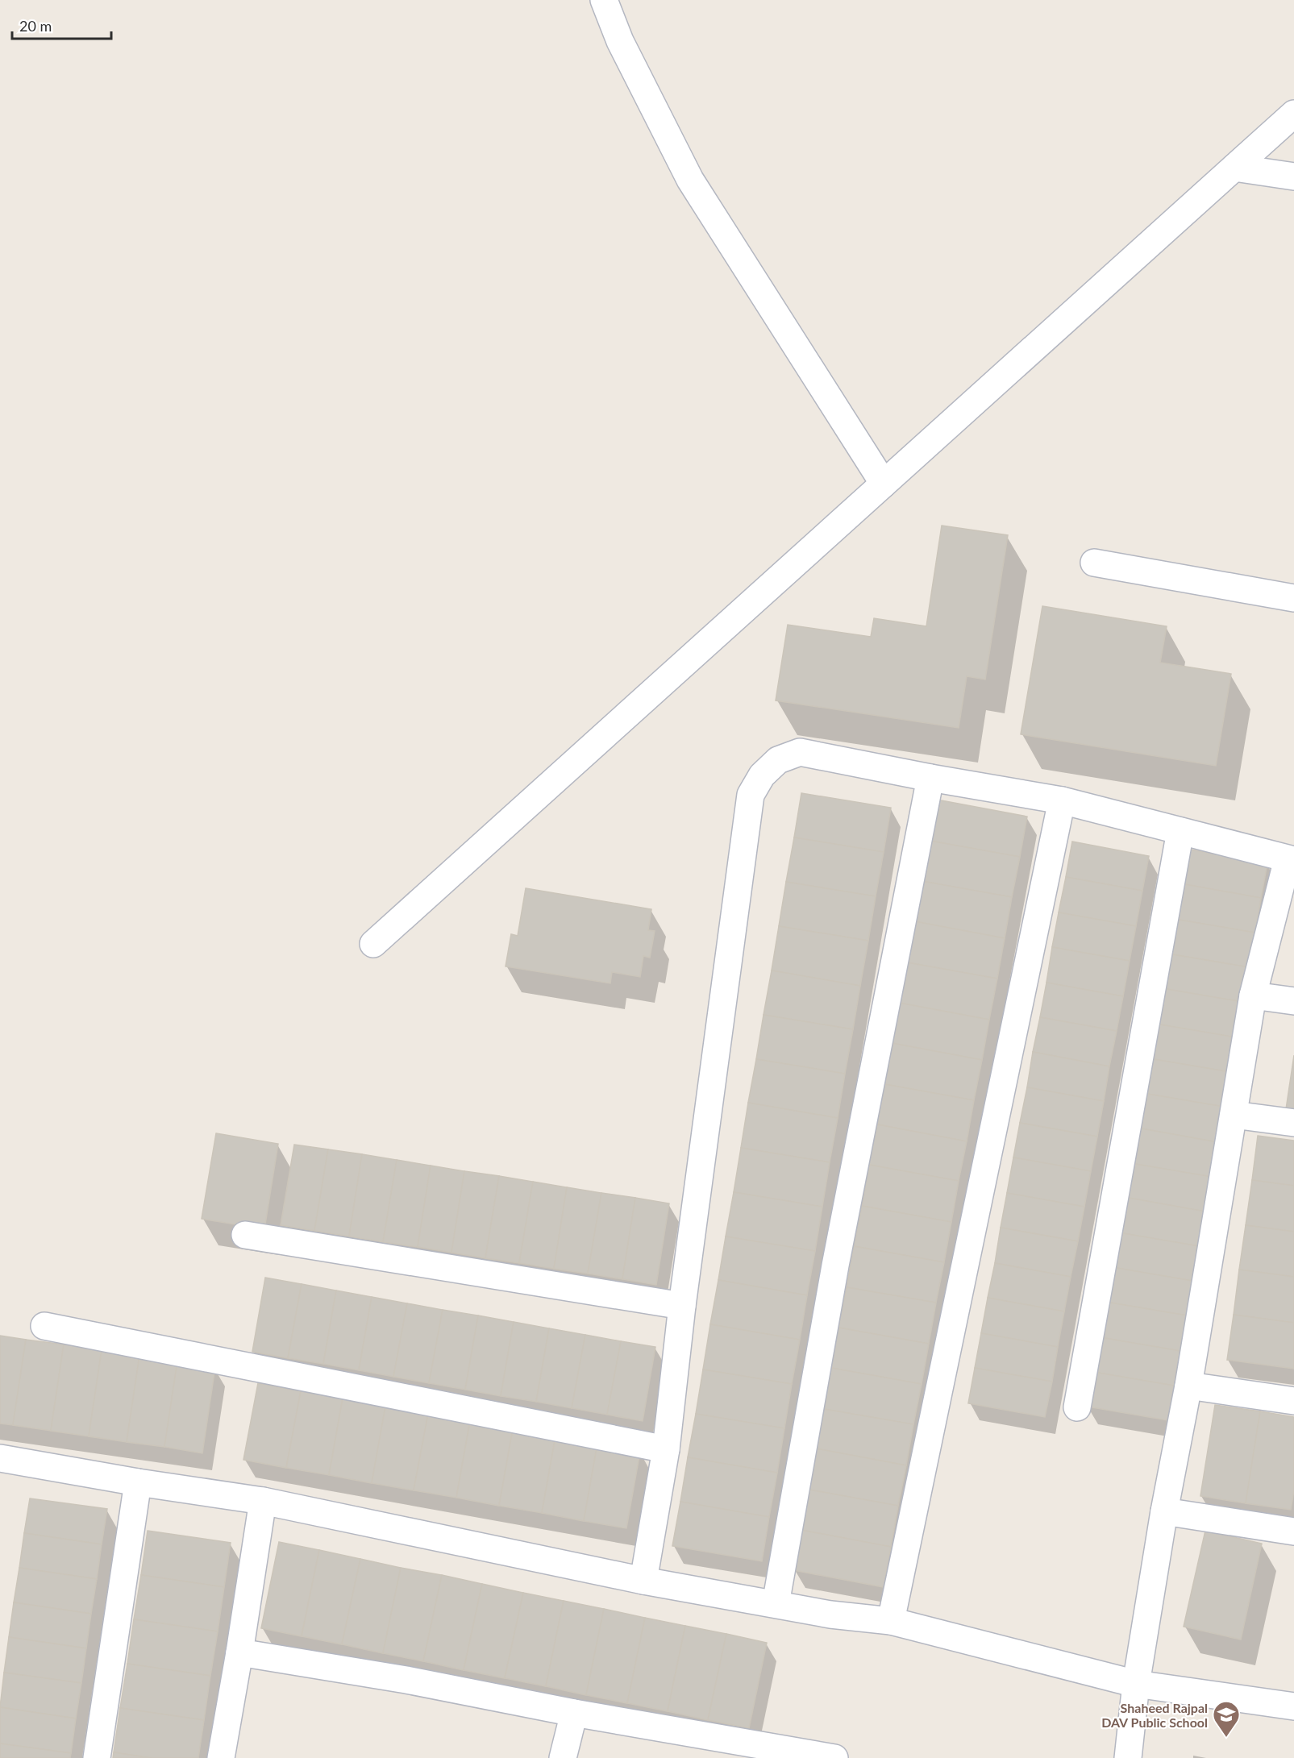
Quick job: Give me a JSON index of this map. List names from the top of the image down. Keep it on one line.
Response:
{"places":{"school or university":["Shaheed Rajpal DAV Public School"]},"scale_bar":"20 m"}
